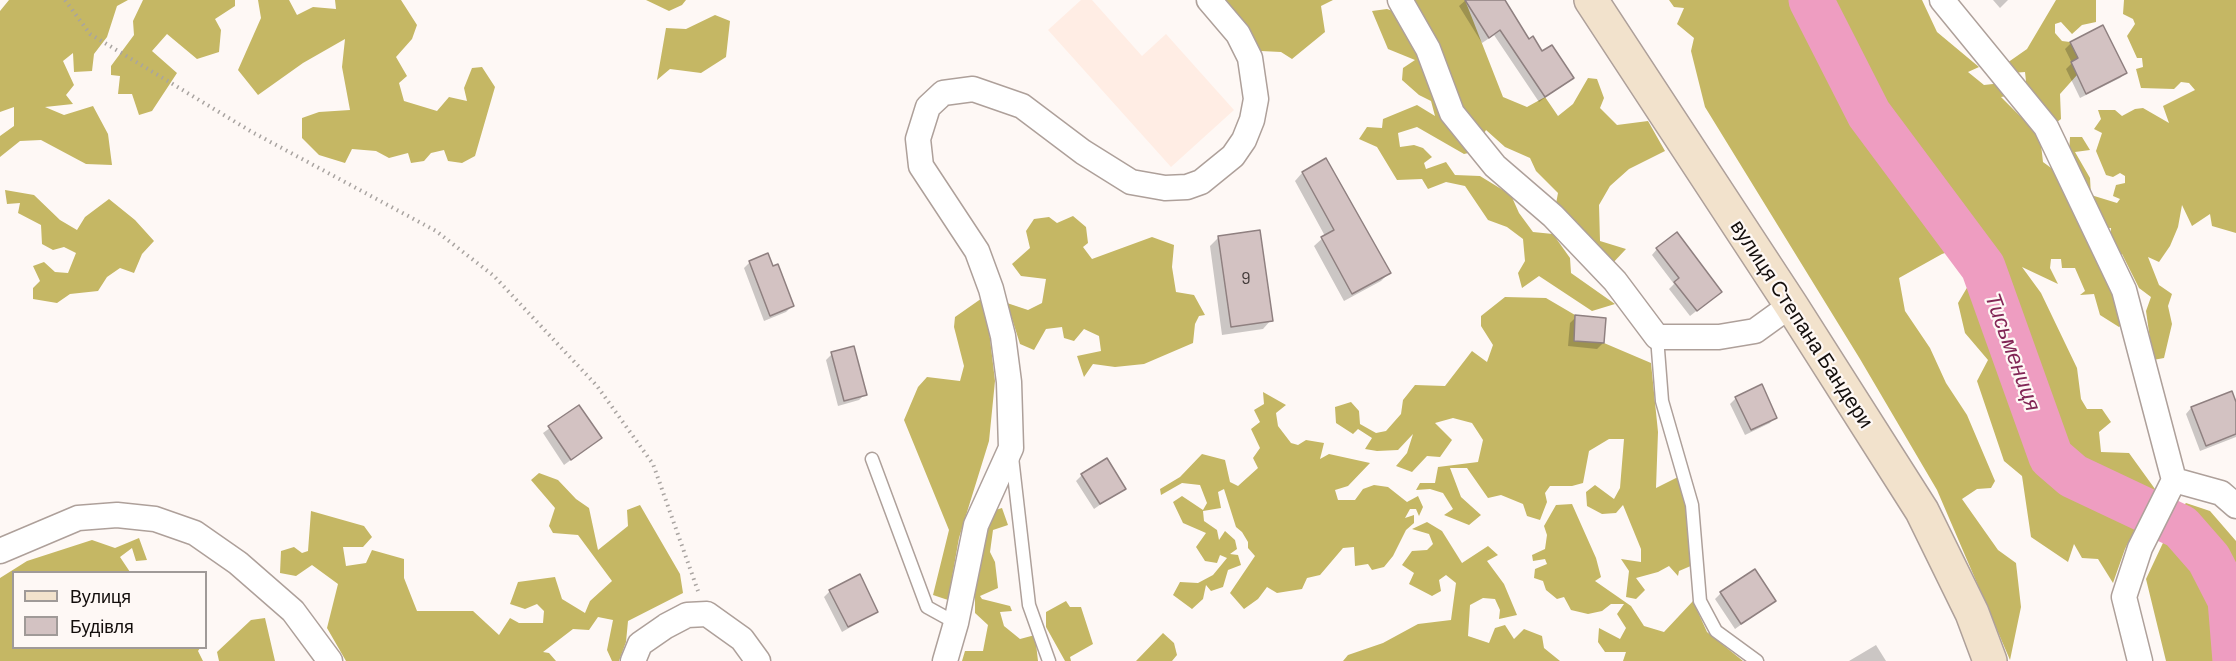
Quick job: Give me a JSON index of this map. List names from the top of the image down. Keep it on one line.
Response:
{"streets":{"main road":["вулиця Степана Бандери"]},"water":["Тисьмениця"],"house_numbers":["9"],"legend":["Вулиця","Будівля"]}
